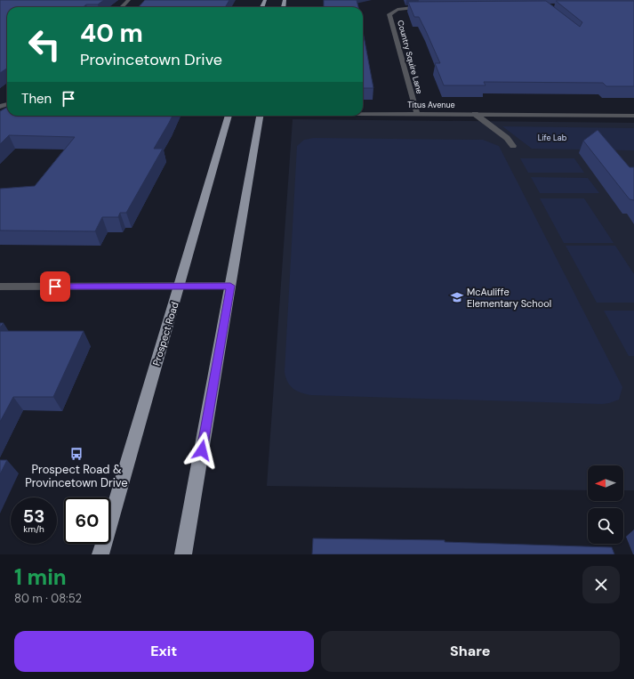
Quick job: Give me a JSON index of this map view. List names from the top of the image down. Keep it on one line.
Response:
{"streets":{"main road":["Prospect Road"],"street":["Country Squire Lane","Titus Avenue"]},"crossings":[["Country Squire Lane","Titus Avenue"]],"parks":["Life Lab"],"places":{"school or university":["McAuliffe Elementary School"],"bus stop":["Prospect Road & Provincetown Drive"]},"north":"left","page":{"turn":["40 m","Provincetown Drive"],"then":"Then","speed":"53 km/h","limit":"60","heading":["1 min","80 m · 08:52"],"buttons":["Exit","Share"]}}
